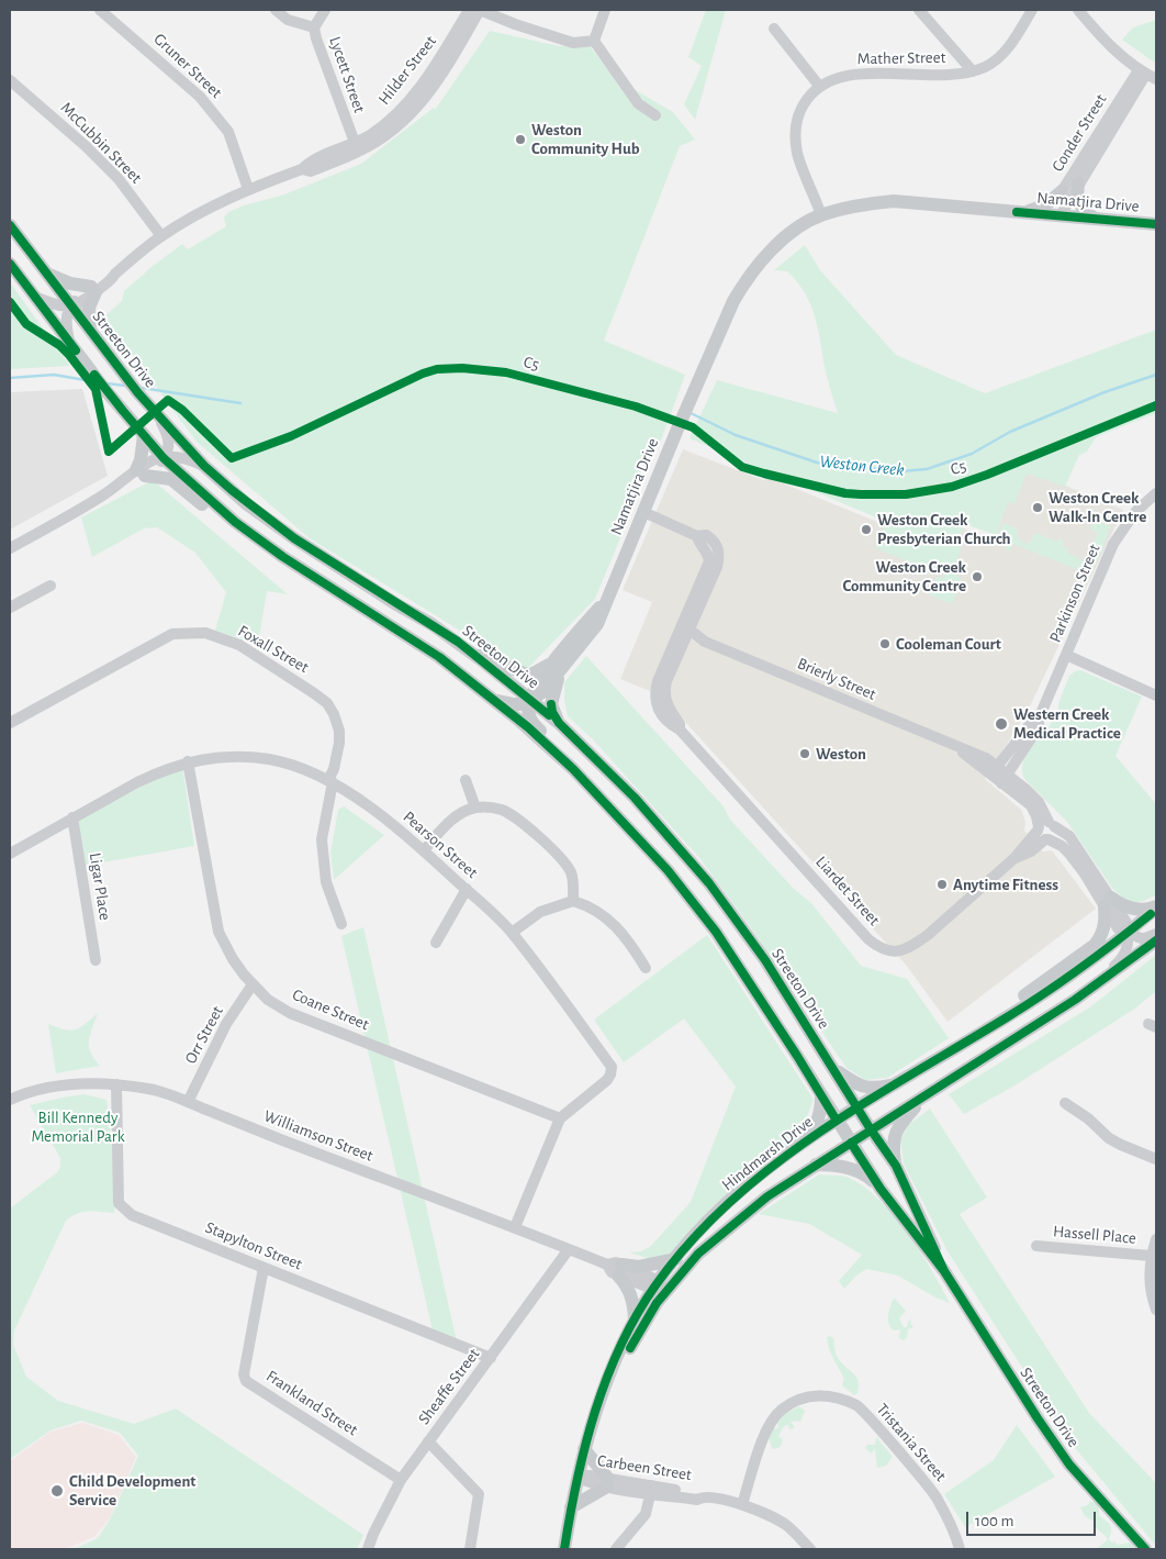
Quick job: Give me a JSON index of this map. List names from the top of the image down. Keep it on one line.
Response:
{"streets":{"main road":["Namatjira Drive","Streeton Drive","Hindmarsh Drive"],"street":["Mather Street","Gruner Street","Hilder Street","Lycett Street","Conder Street","McCubbin Street","Parkinson Street","Foxall Street","Brierly Street","Pearson Street","Ligar Place","Liardet Street","Coane Street","Orr Street","Williamson Street","Hassell Place","Stapylton Street","Sheaffe Street","Frankland Street","Tristania Street","Carbeen Street"],"cycle path":["C5"]},"crossings":[["Gruner Street","Hilder Street"],["Hilder Street","Lycett Street"],["Hilder Street","McCubbin Street"],["Hilder Street","Streeton Drive"],["Conder Street","Namatjira Drive"],["Namatjira Drive","Streeton Drive"],["Namatjira Drive","Liardet Street"],["Streeton Drive","Hindmarsh Drive"],["Parkinson Street","Brierly Street"],["Foxall Street","Pearson Street"],["Brierly Street","Liardet Street"],["Brierly Street","Hindmarsh Drive"],["Pearson Street","Ligar Place"],["Pearson Street","Coane Street"],["Pearson Street","Williamson Street"],["Coane Street","Orr Street"],["Orr Street","Williamson Street"],["Williamson Street","Hindmarsh Drive"],["Williamson Street","Stapylton Street"],["Williamson Street","Sheaffe Street"],["Hindmarsh Drive","Carbeen Street"],["Stapylton Street","Sheaffe Street"],["Stapylton Street","Frankland Street"],["Sheaffe Street","Frankland Street"],["Tristania Street","Carbeen Street"]],"water":["Weston Creek"],"parks":["Bill Kennedy Memorial Park"],"places":["Weston Community Hub","Weston Creek Walk-In Centre","Weston Creek Presbyterian Church","Weston Creek Community Centre","Cooleman Court","Western Creek Medical Practice","Weston","Anytime Fitness","Child Development Service"],"scale_bar":"100 m"}
